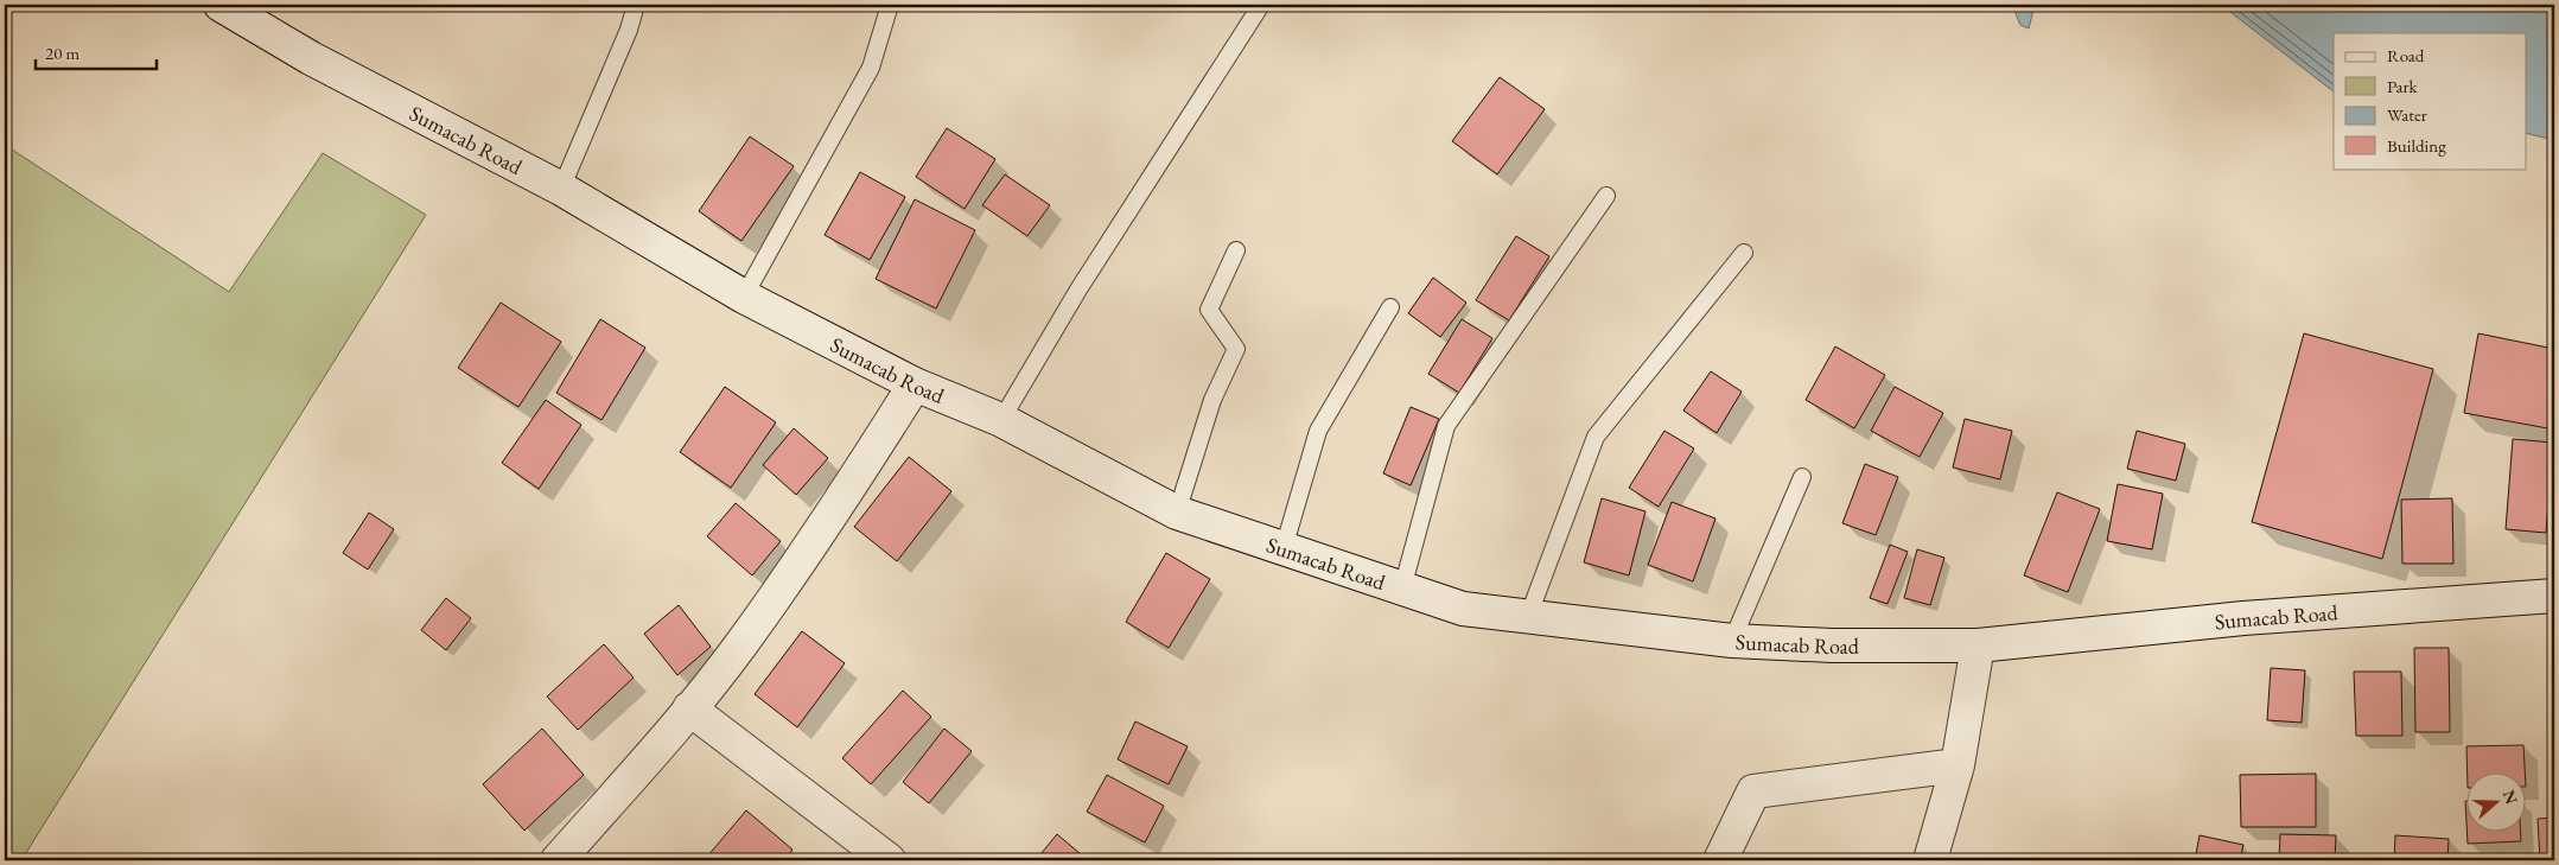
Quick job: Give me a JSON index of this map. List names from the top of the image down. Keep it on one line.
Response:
{"streets":{"main road":["Sumacab Road"]},"legend":["Road","Park","Water","Building"],"scale_bar":"20 m","north":"right"}
